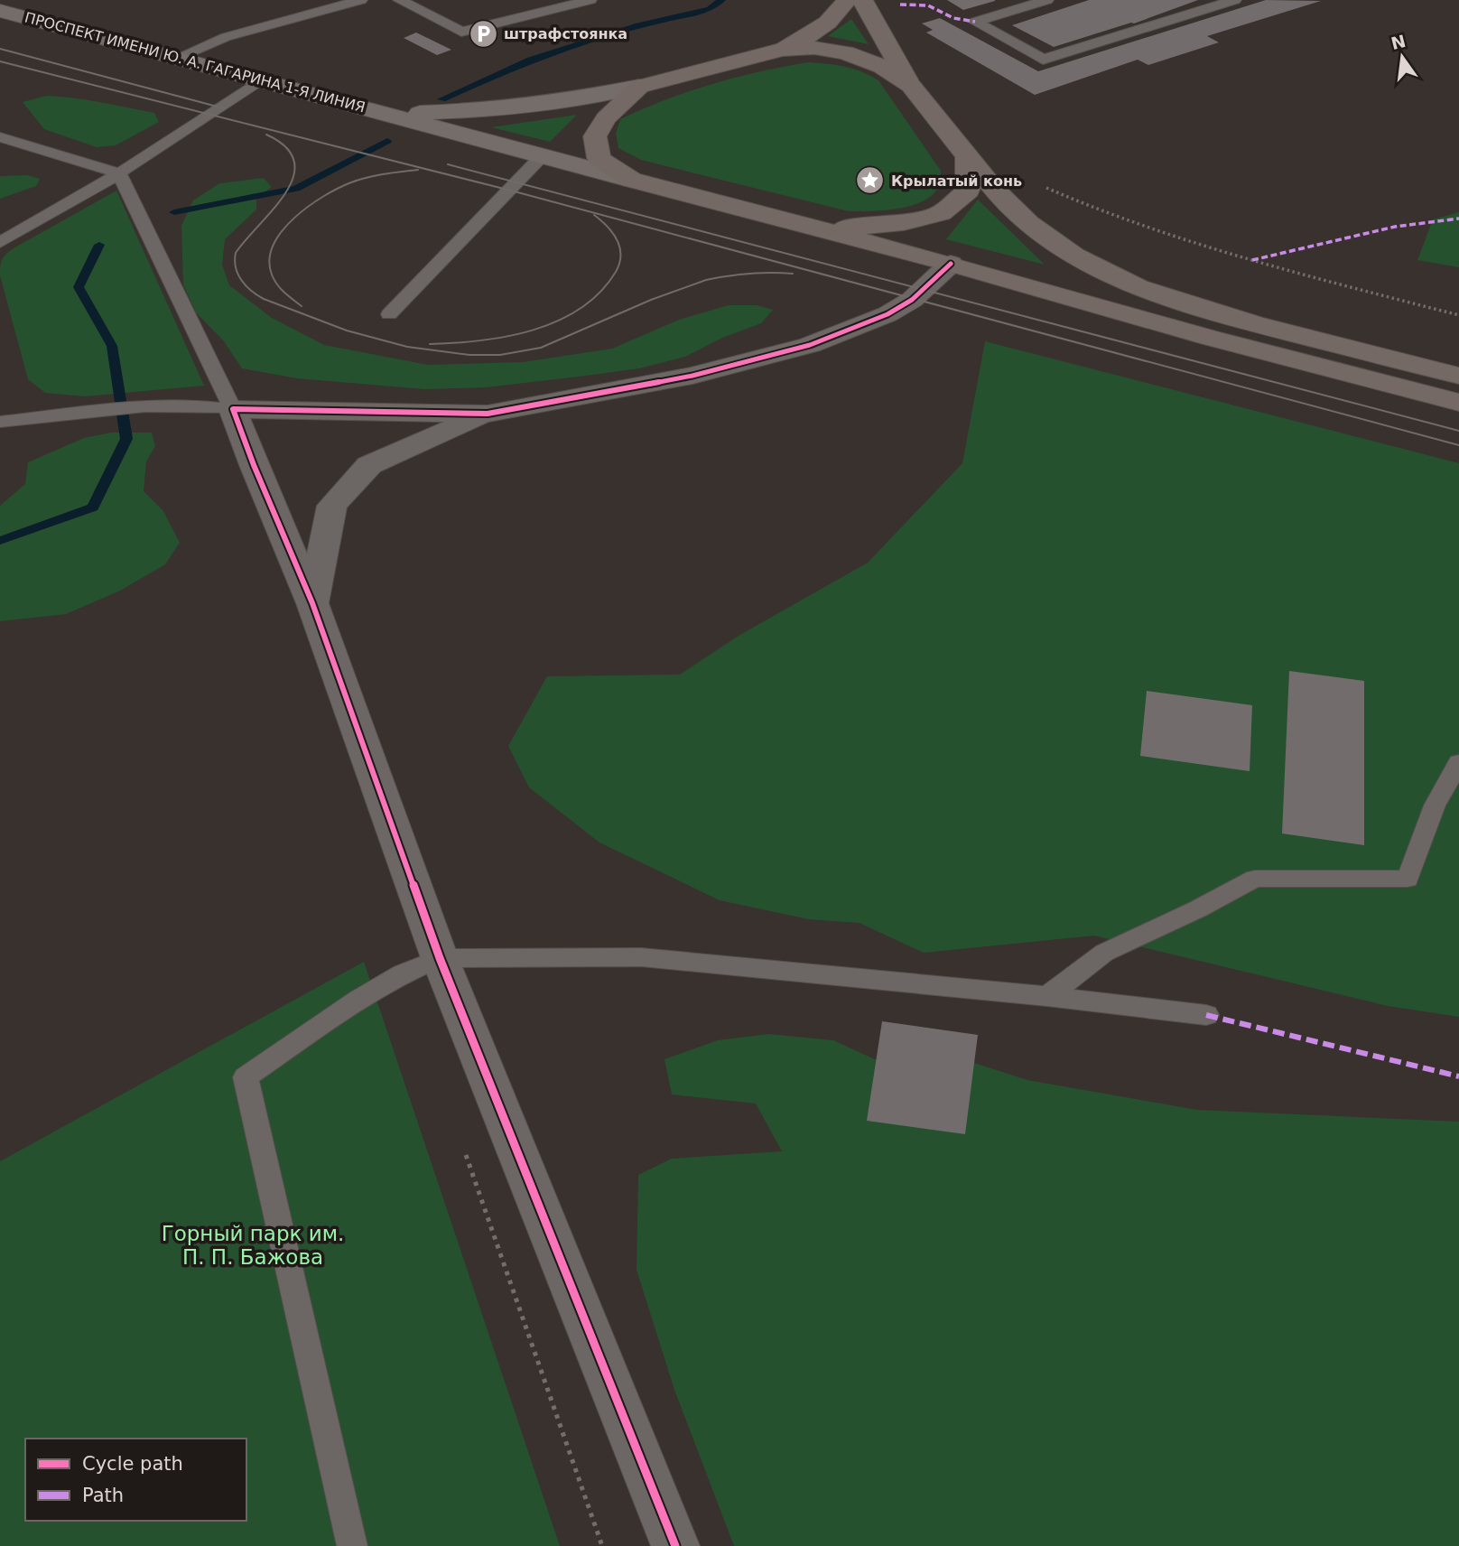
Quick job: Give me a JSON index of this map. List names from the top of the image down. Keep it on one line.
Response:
{"streets":{"main road":["ПРОСПЕКТ ИМЕНИ Ю. А. ГАГАРИНА 1-Я ЛИНИЯ"]},"parks":["Горный парк им. П. П. Бажова"],"places":{"parking":["штрафстоянка"],"place":["Крылатый конь"]},"legend":["Cycle path","Path"],"north":"top"}
